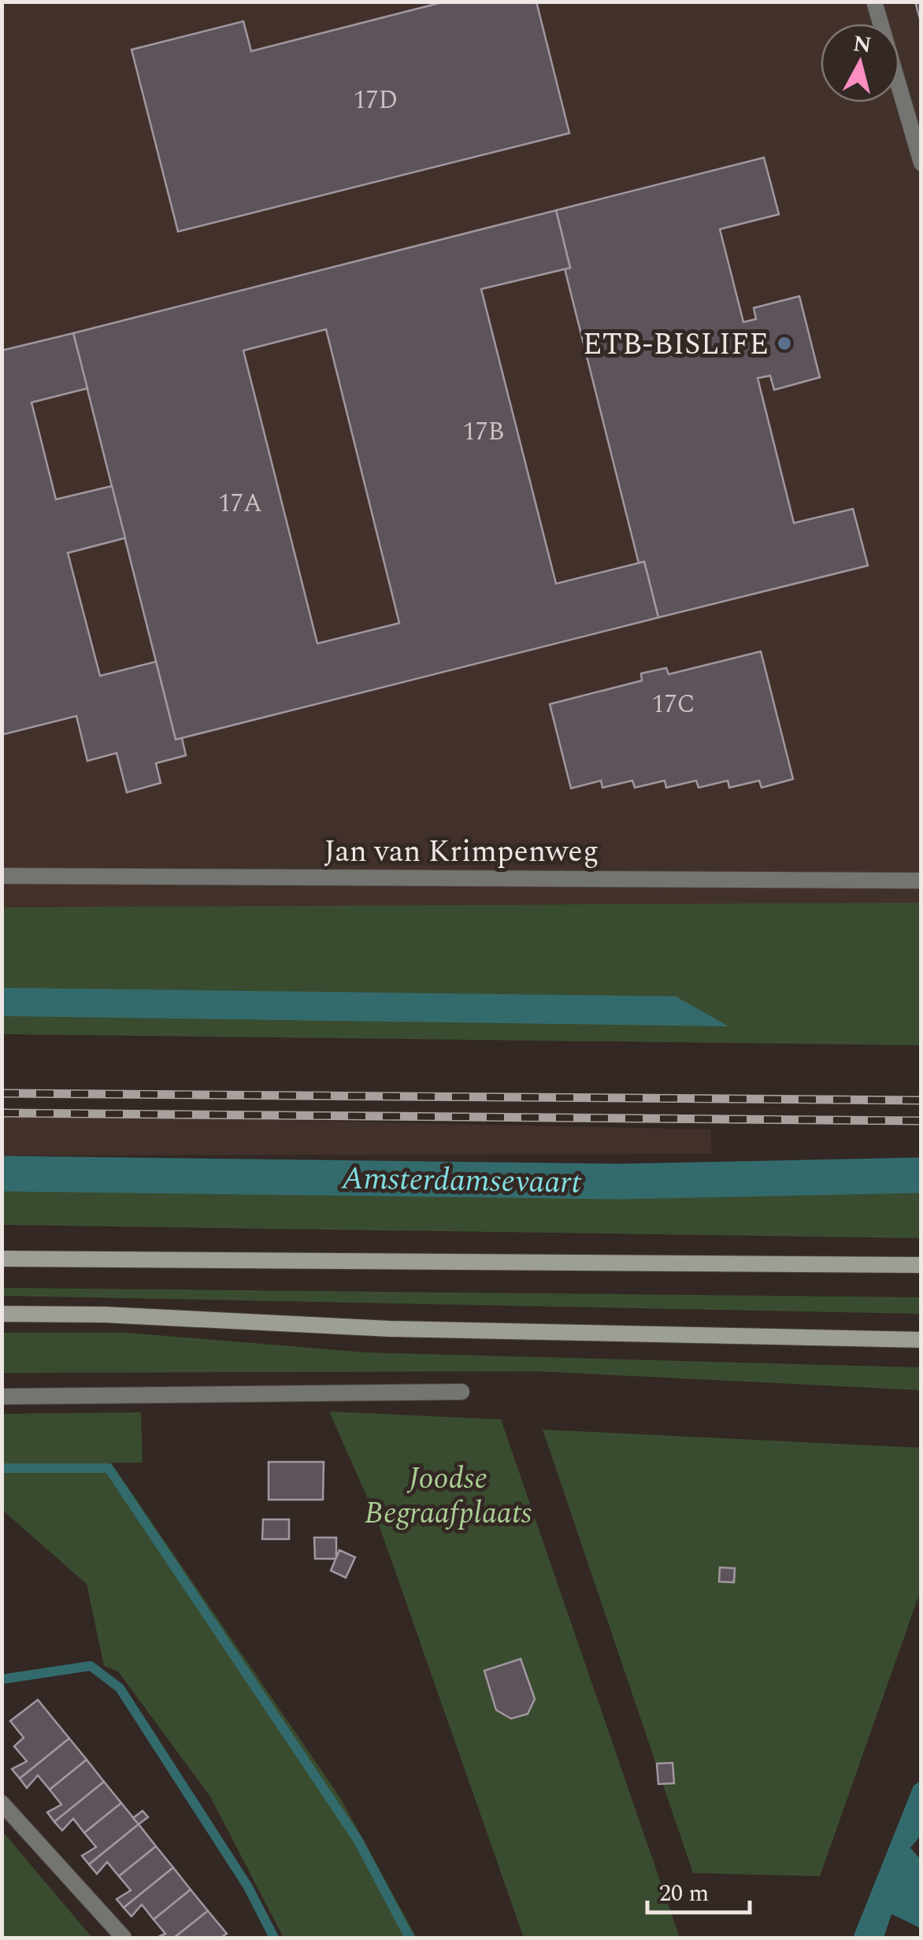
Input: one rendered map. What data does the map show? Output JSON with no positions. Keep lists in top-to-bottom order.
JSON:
{
  "streets": {
    "street": ["Jan van Krimpenweg"]
  },
  "water": ["Amsterdamsevaart"],
  "parks": ["Joodse Begraafplaats"],
  "places": ["ETB-BISLIFE"],
  "house_numbers": [
    "17D",
    "17B",
    "17A",
    "17C"
  ],
  "scale_bar": "20 m",
  "north": "top"
}
